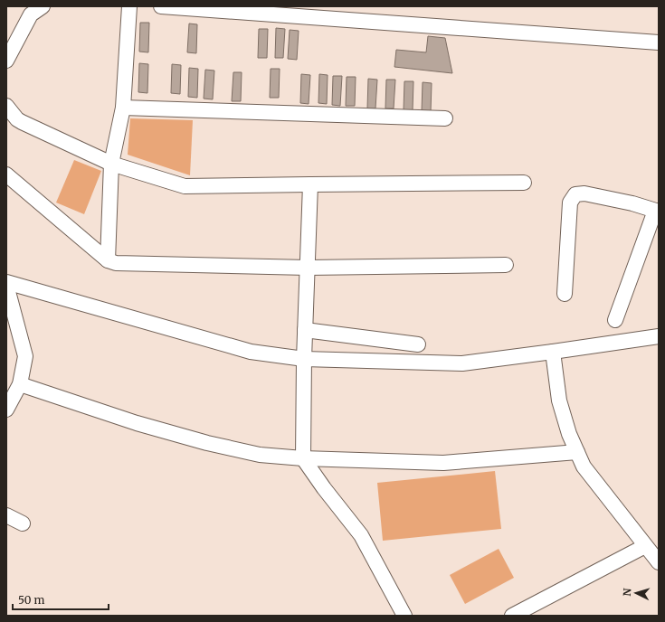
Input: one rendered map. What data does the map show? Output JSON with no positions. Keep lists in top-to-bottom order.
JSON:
{
  "scale_bar": "50 m",
  "north": "left"
}
